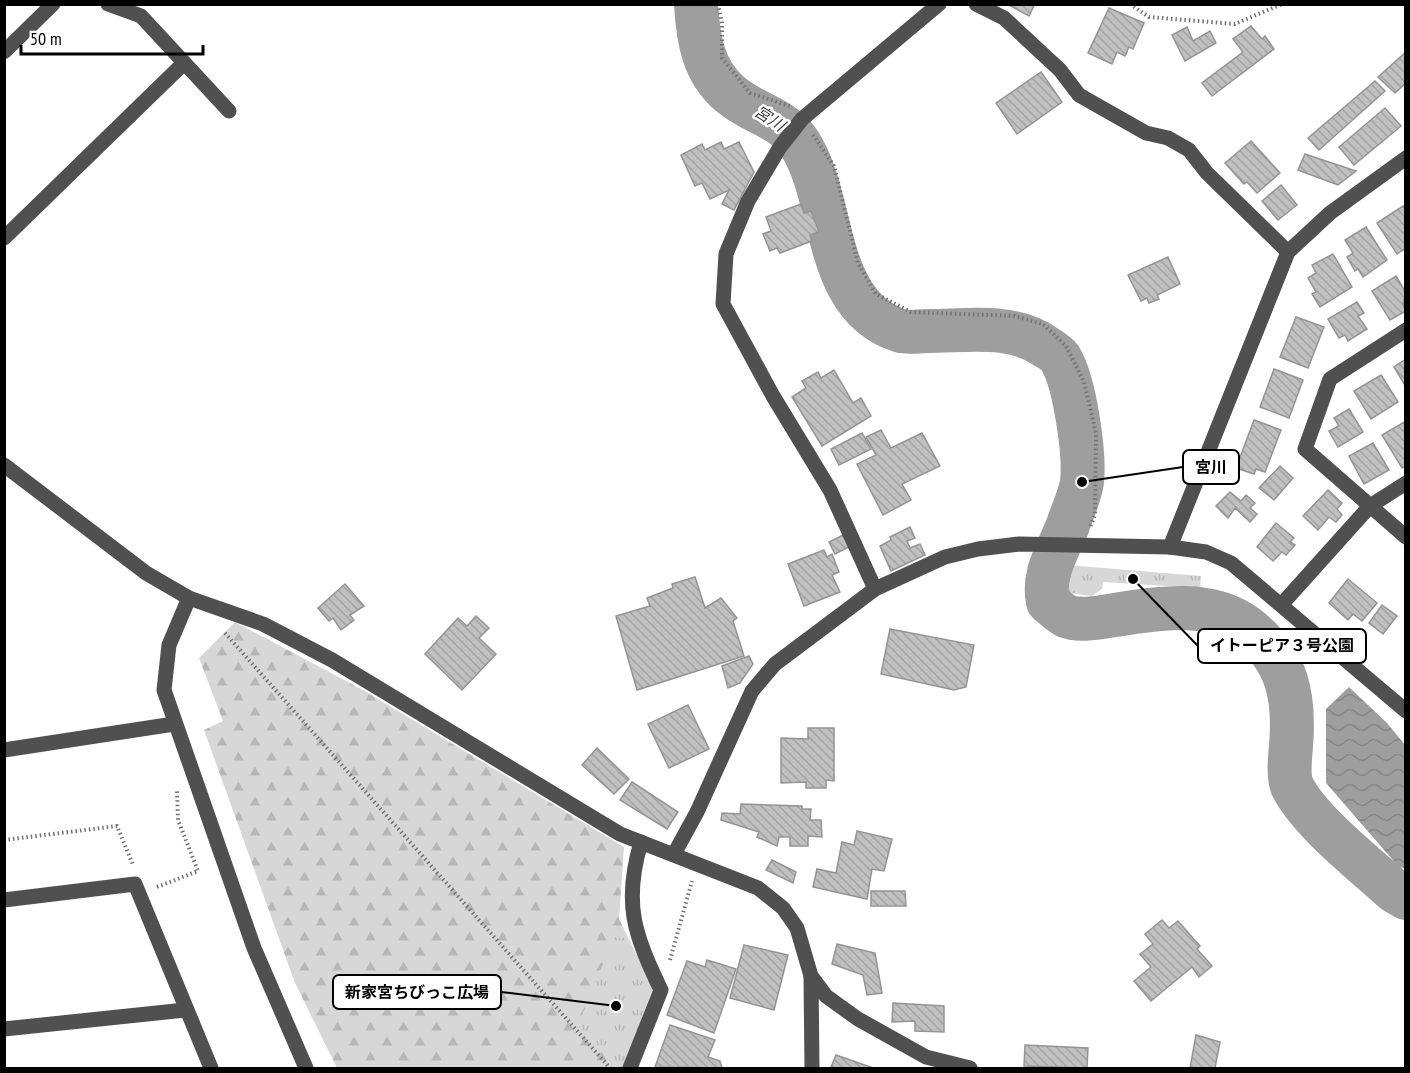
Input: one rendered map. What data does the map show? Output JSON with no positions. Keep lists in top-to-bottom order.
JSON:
{
  "water": ["宮川"],
  "places": ["宮川", "イトーピア３号公園", "新家宮ちびっこ広場"],
  "scale_bar": "50 m"
}
